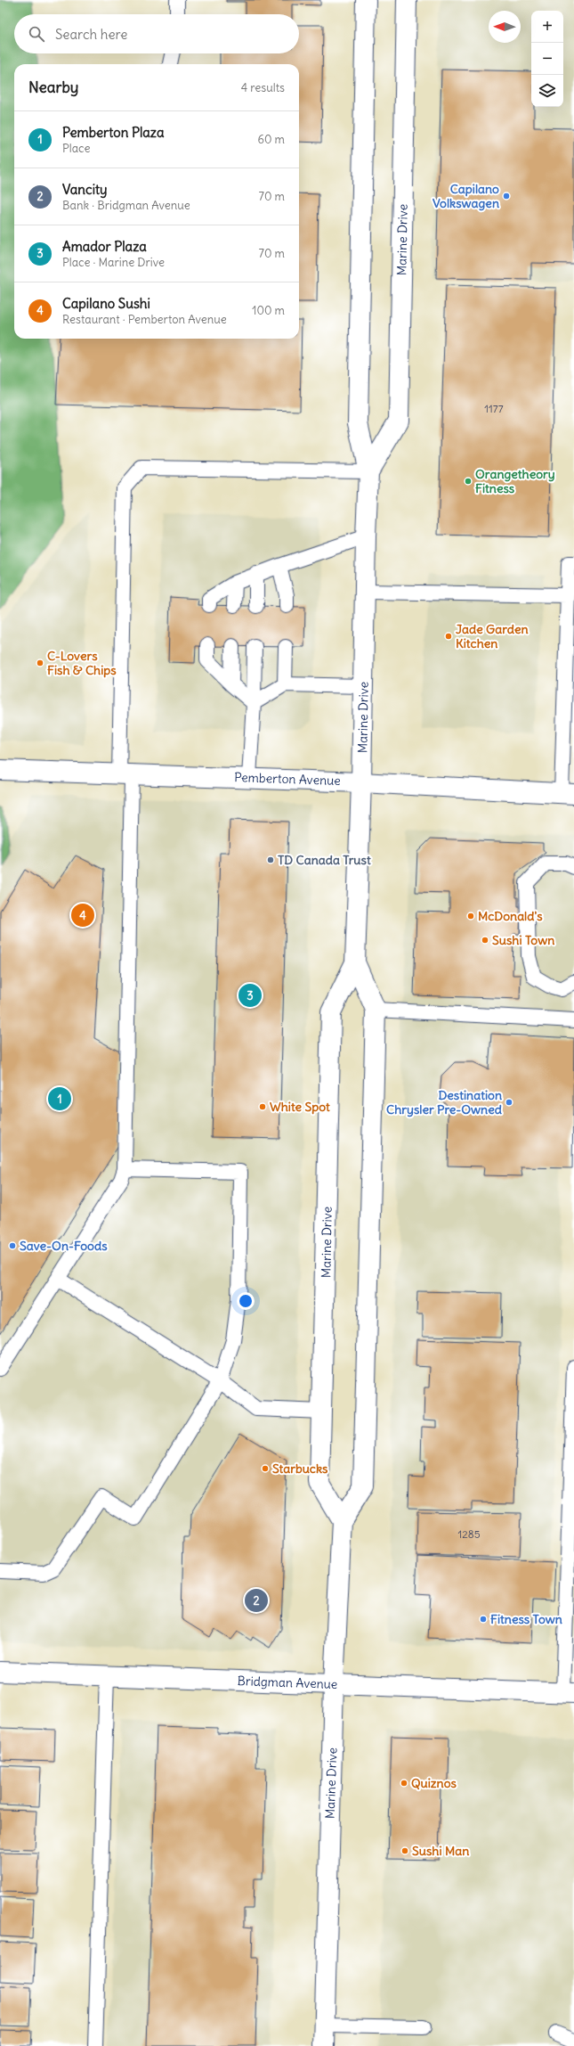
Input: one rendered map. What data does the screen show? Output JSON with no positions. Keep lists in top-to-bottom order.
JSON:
{
  "streets": {
    "main road": ["Marine Drive", "Pemberton Avenue", "Bridgman Avenue"]
  },
  "crossings": [
    ["Marine Drive", "Pemberton Avenue"],
    ["Marine Drive", "Bridgman Avenue"]
  ],
  "places": [
    "Capilano Volkswagen",
    "Orangetheory Fitness",
    "Jade Garden Kitchen",
    "C-Lovers Fish & Chips",
    "TD Canada Trust",
    "McDonald's",
    "Sushi Town",
    "Destination Chrysler Pre-Owned",
    "White Spot",
    "Save-On-Foods",
    "Starbucks",
    "Fitness Town",
    "Quiznos",
    "Sushi Man"
  ],
  "house_numbers": ["1177", "1285"],
  "north": "left",
  "page": {
    "map_buttons": ["+", "−"],
    "search": "Search here",
    "heading": ["Nearby", "4 results"],
    "list": [
      {
        "mark": "1",
        "name": "Pemberton Plaza",
        "note": "Place",
        "value": "60 m"
      },
      {
        "mark": "2",
        "name": "Vancity",
        "note": "Bank · Bridgman Avenue",
        "value": "70 m"
      },
      {
        "mark": "3",
        "name": "Amador Plaza",
        "note": "Place · Marine Drive",
        "value": "70 m"
      },
      {
        "mark": "4",
        "name": "Capilano Sushi",
        "note": "Restaurant · Pemberton Avenue",
        "value": "100 m"
      }
    ],
    "pins": [
      "4",
      "3",
      "1",
      "2"
    ]
  }
}
